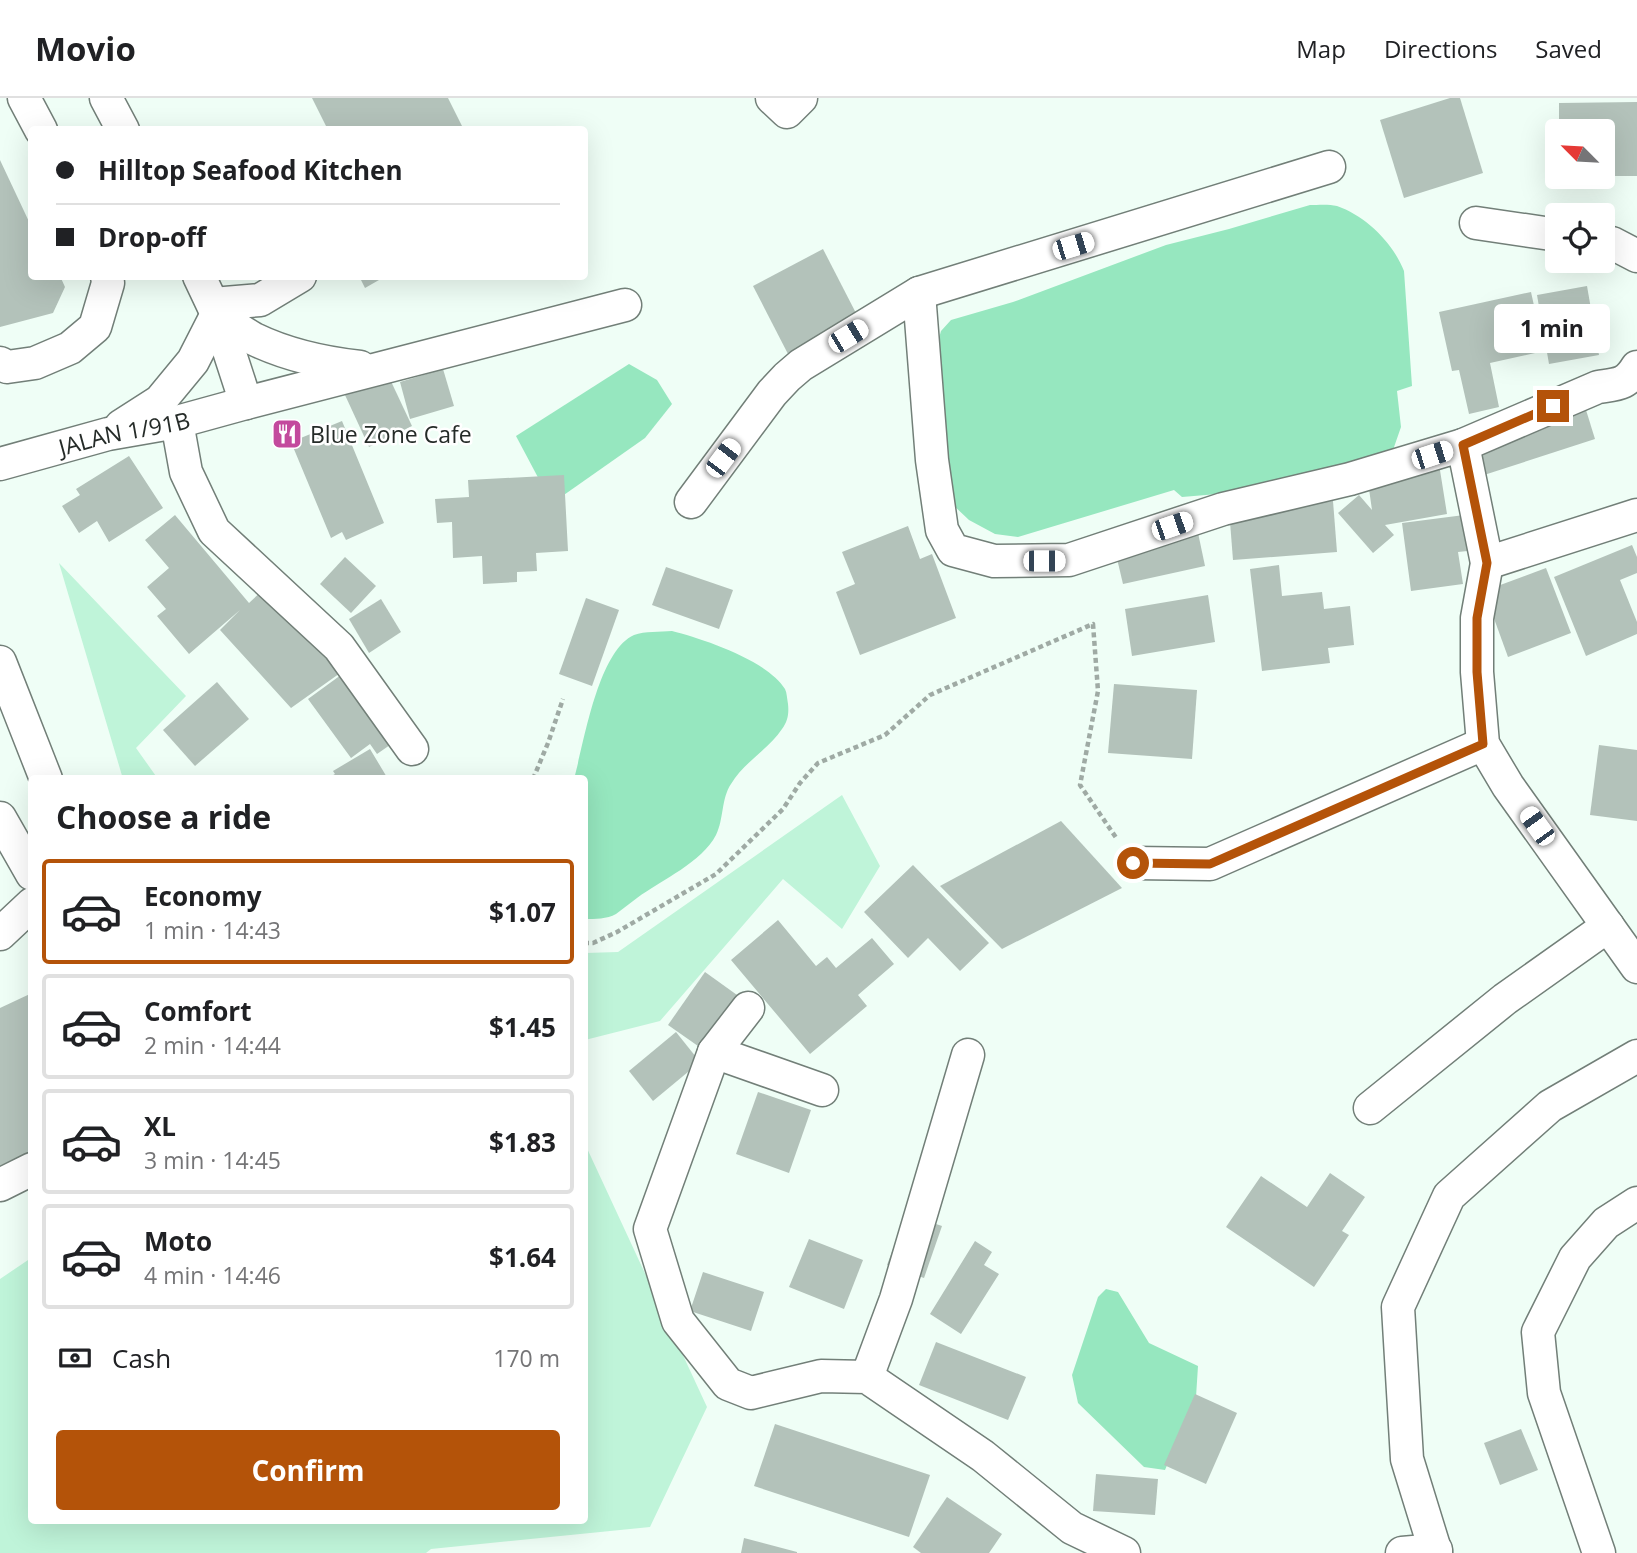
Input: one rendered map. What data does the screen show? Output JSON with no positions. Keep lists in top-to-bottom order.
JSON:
{
  "streets": {
    "street": ["JALAN 1/91B"]
  },
  "places": {
    "restaurant": ["Blue Zone Cafe"]
  },
  "north": "top left",
  "page": {
    "header": "Movio",
    "nav": ["Map", "Directions", "Saved"],
    "banner": ["Hilltop Seafood Kitchen", "Drop-off"],
    "bubble": "1 min",
    "heading": "Choose a ride",
    "list": [
      {
        "name": "Economy",
        "note": "1 min · 14:43",
        "value": "$1.07"
      },
      {
        "name": "Comfort",
        "note": "2 min · 14:44",
        "value": "$1.45"
      },
      {
        "name": "XL",
        "note": "3 min · 14:45",
        "value": "$1.83"
      },
      {
        "name": "Moto",
        "note": "4 min · 14:46",
        "value": "$1.64"
      }
    ],
    "pay": ["Cash", "170 m"],
    "buttons": "Confirm"
  }
}
